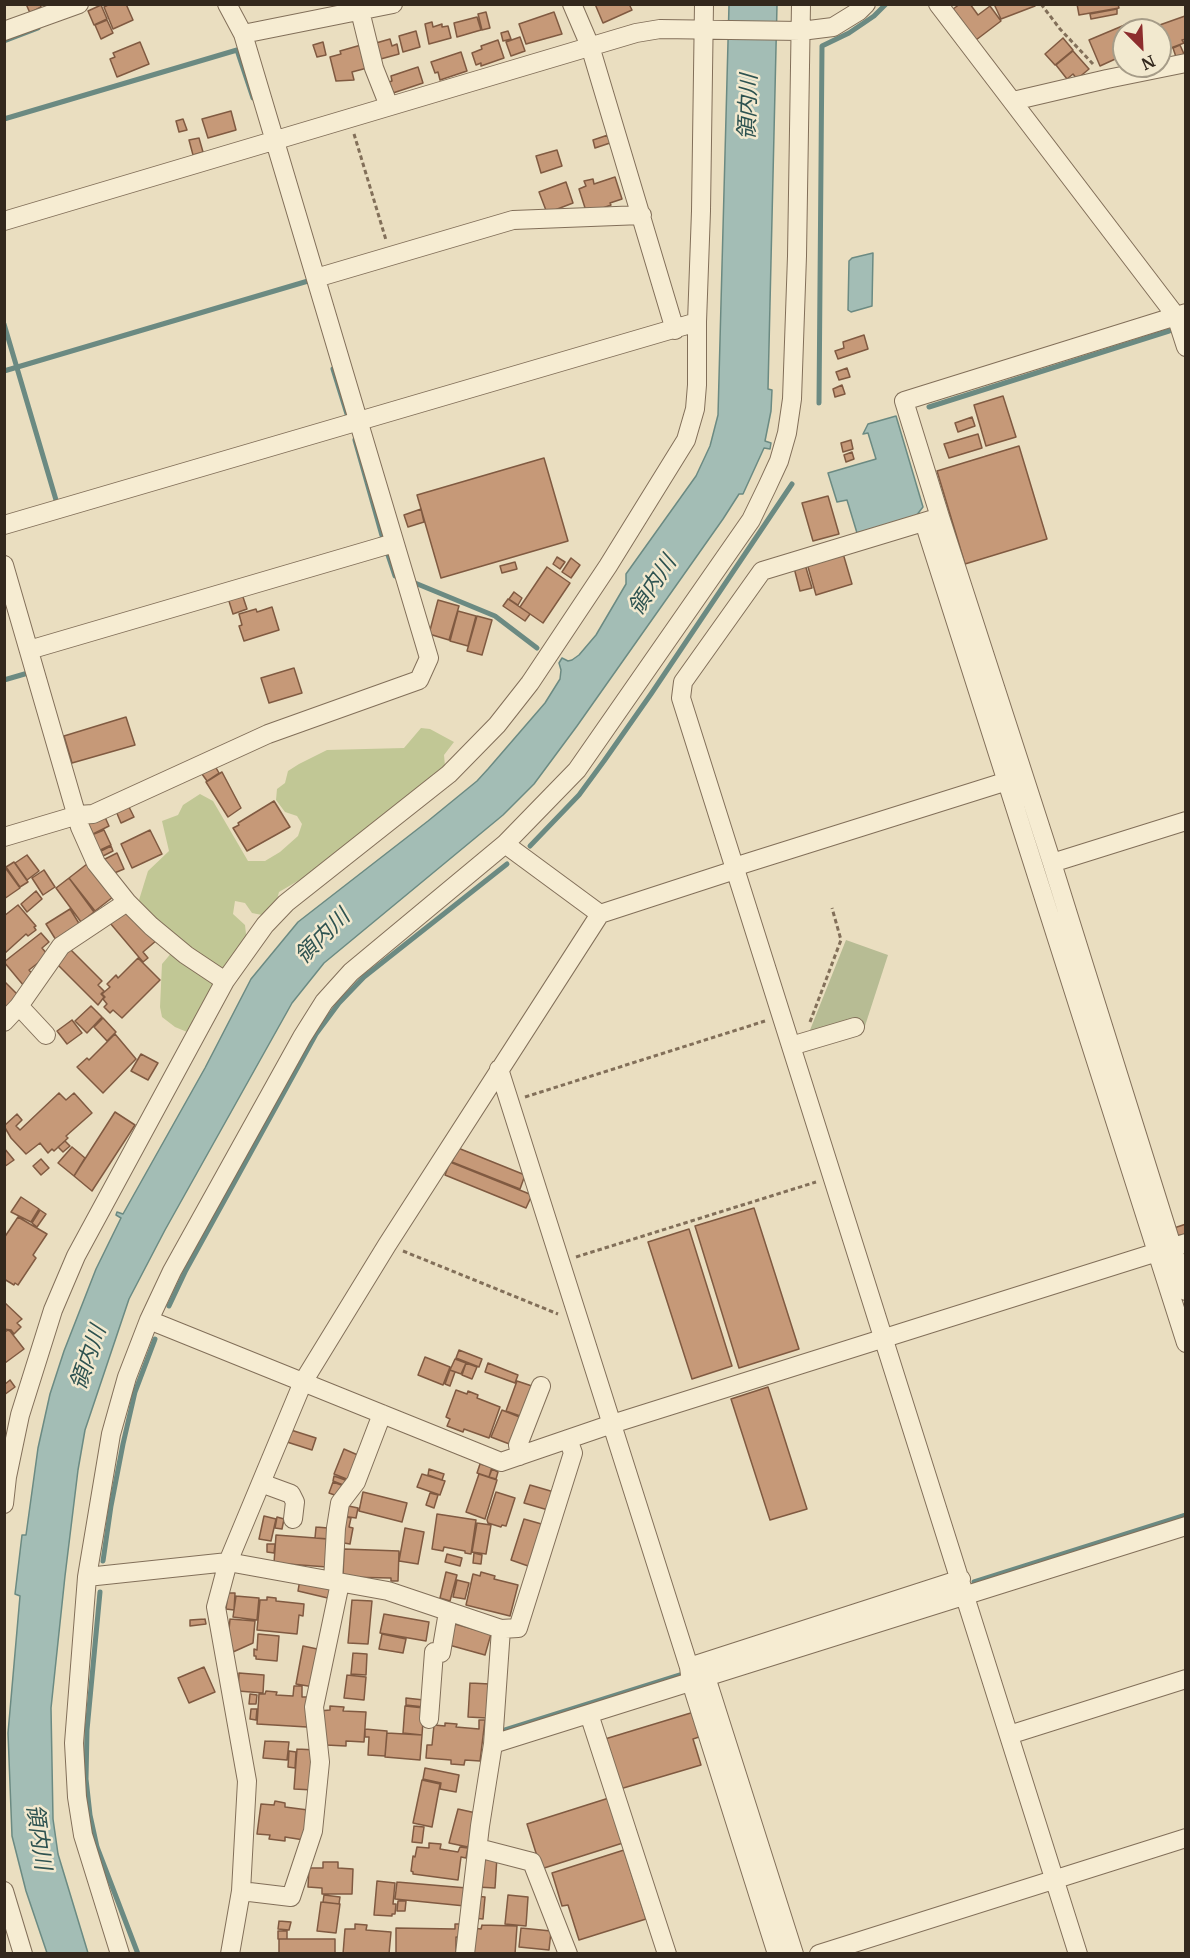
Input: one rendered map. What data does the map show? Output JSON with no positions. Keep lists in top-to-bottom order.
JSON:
{
  "water": ["領内川"],
  "north": "bottom right"
}
